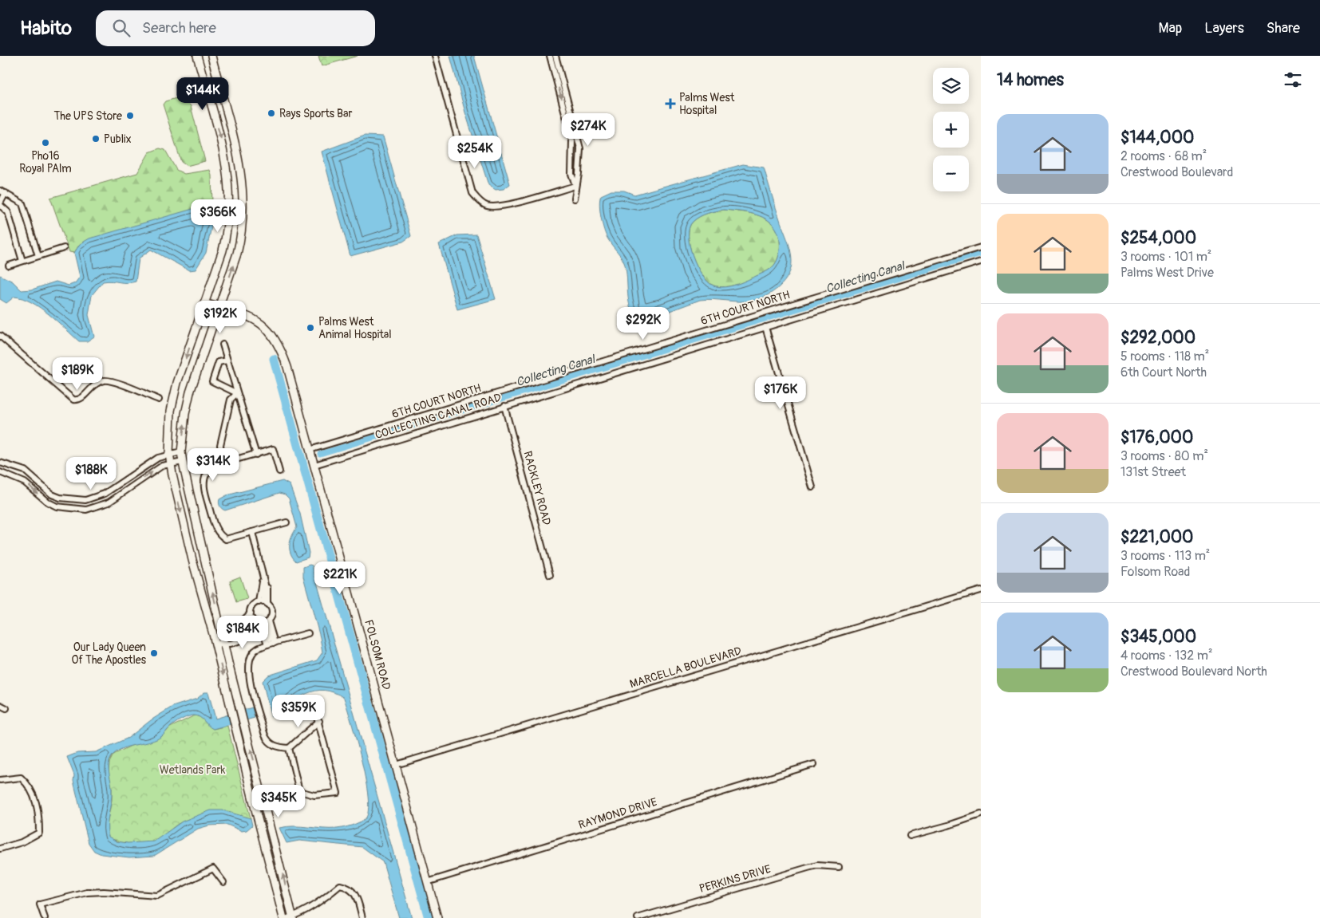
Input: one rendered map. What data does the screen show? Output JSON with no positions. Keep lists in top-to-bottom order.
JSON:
{
  "streets": {
    "main road": ["FOLSOM ROAD"],
    "street": [
      "6TH COURT NORTH",
      "COLLECTING CANAL ROAD",
      "RACKLEY ROAD",
      "MARCELLA BOULEVARD",
      "RAYMOND DRIVE",
      "PERKINS DRIVE"
    ]
  },
  "crossings": [
    ["6TH COURT NORTH", "FOLSOM ROAD"],
    ["COLLECTING CANAL ROAD", "RACKLEY ROAD"],
    ["COLLECTING CANAL ROAD", "FOLSOM ROAD"],
    ["FOLSOM ROAD", "MARCELLA BOULEVARD"],
    ["FOLSOM ROAD", "RAYMOND DRIVE"]
  ],
  "water": ["Collecting Canal"],
  "parks": ["Wetlands Park"],
  "places": {
    "health": ["Palms West Hospital"],
    "other": [
      "Rays Sports Bar",
      "The UPS Store",
      "Publix",
      "Pho16 Royal PAlm",
      "Palms West Animal Hospital",
      "Our Lady Queen Of The Apostles"
    ]
  },
  "page": {
    "header": "Habito",
    "search": "Search here",
    "nav": ["Map", "Layers", "Share"],
    "heading": "14 homes",
    "map_buttons": ["+", "−"],
    "price": [
      "$144K",
      "$274K",
      "$254K",
      "$366K",
      "$192K",
      "$292K",
      "$189K",
      "$176K",
      "$314K",
      "$188K",
      "$221K",
      "$184K",
      "$359K",
      "$345K"
    ],
    "list": [
      {
        "name": "$144,000",
        "note": "2 rooms · 68 m² · Crestwood Boulevard"
      },
      {
        "name": "$254,000",
        "note": "3 rooms · 101 m² · Palms West Drive"
      },
      {
        "name": "$292,000",
        "note": "5 rooms · 118 m² · 6th Court North"
      },
      {
        "name": "$176,000",
        "note": "3 rooms · 80 m² · 131st Street"
      },
      {
        "name": "$221,000",
        "note": "3 rooms · 113 m² · Folsom Road"
      },
      {
        "name": "$345,000",
        "note": "4 rooms · 132 m² · Crestwood Boulevard North"
      }
    ]
  }
}
